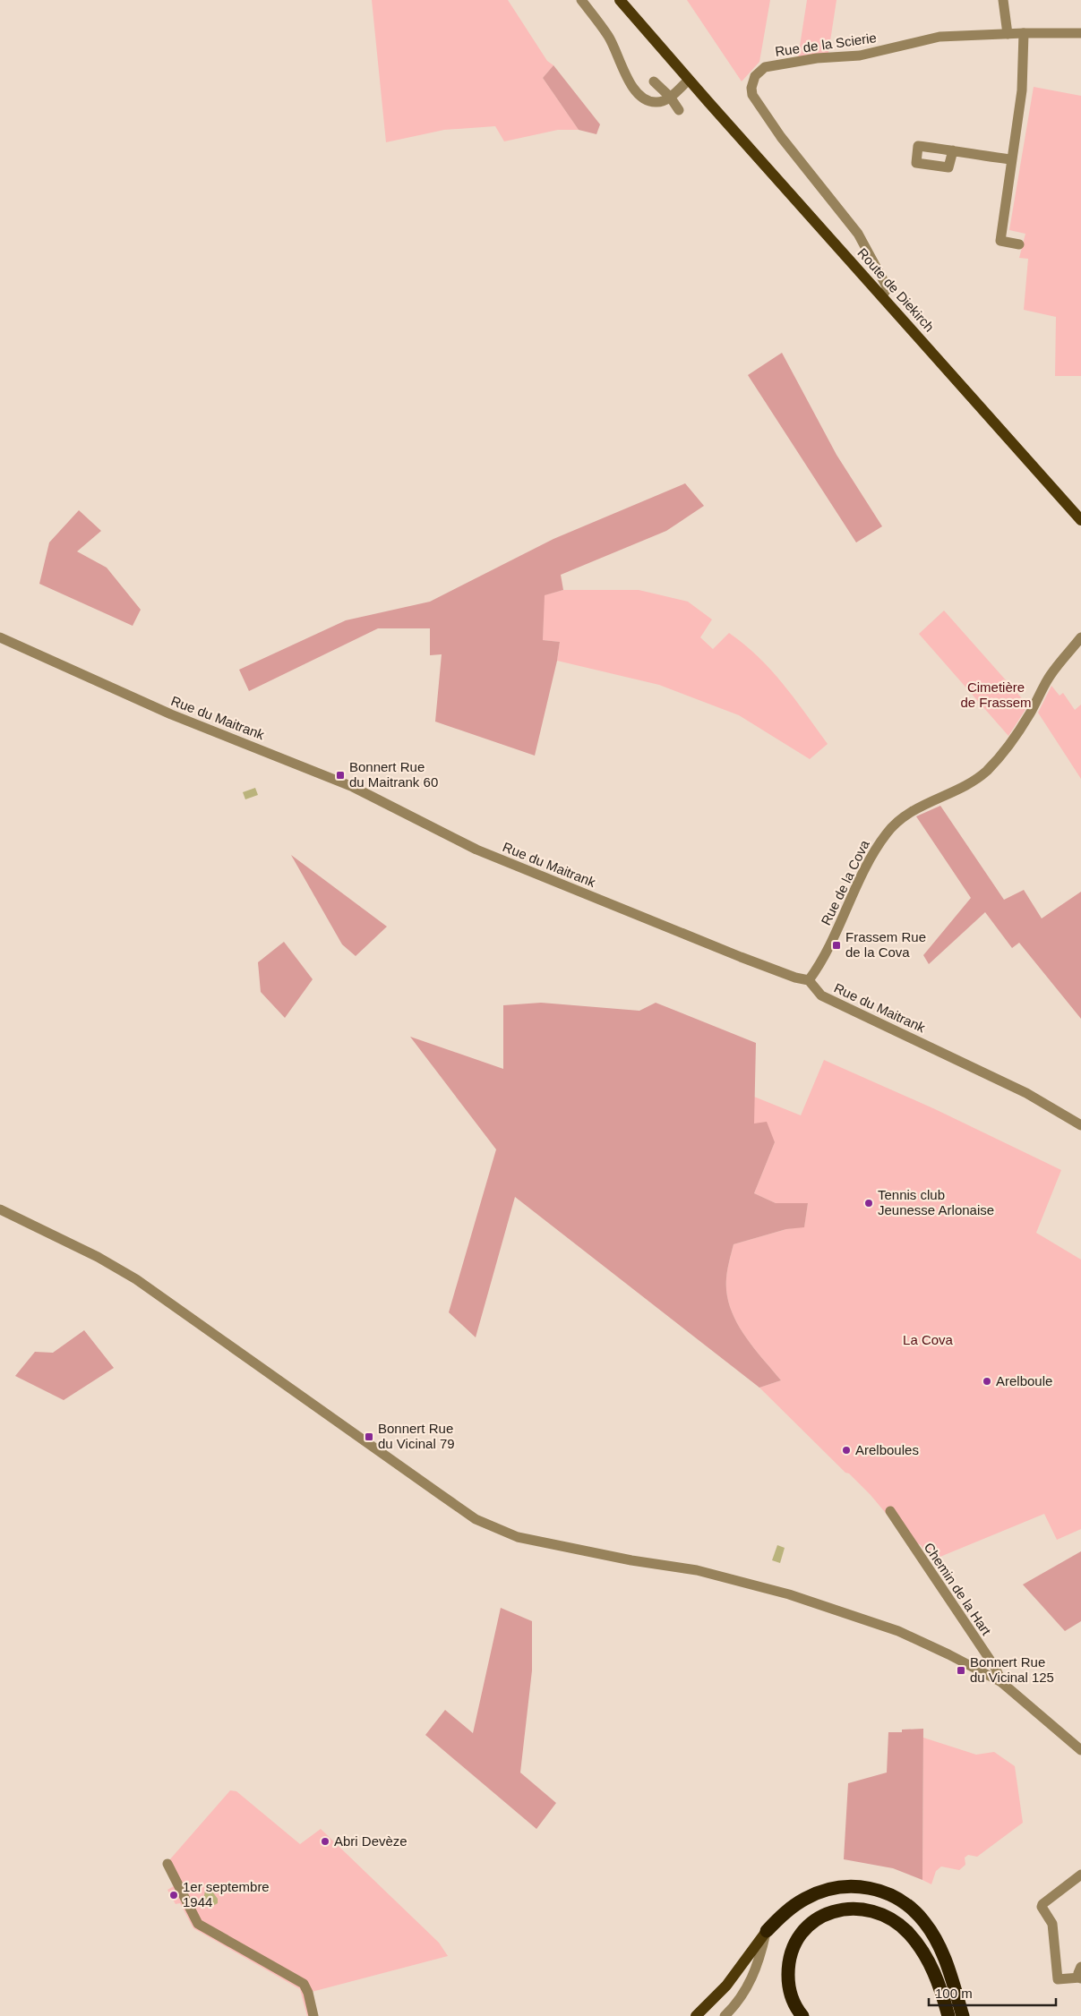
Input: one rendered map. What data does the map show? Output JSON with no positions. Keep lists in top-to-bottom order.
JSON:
{
  "streets": {
    "main road": ["Route de Diekirch"],
    "street": [
      "Rue de la Scierie",
      "Rue du Maitrank",
      "Rue de la Cova",
      "Chemin de la Hart"
    ]
  },
  "crossings": [
    ["Rue de la Scierie", "Route de Diekirch"],
    ["Rue du Maitrank", "Rue de la Cova"]
  ],
  "parks": ["Cimetière de Frassem", "La Cova"],
  "places": {
    "transit": [
      "Bonnert Rue du Maitrank 60",
      "Frassem Rue de la Cova",
      "Bonnert Rue du Vicinal 79",
      "Bonnert Rue du Vicinal 125"
    ],
    "other": [
      "Tennis club Jeunesse Arlonaise",
      "Arelboule",
      "Arelboules",
      "Abri Devèze",
      "1er septembre 1944"
    ]
  },
  "scale_bar": "100 m"
}
